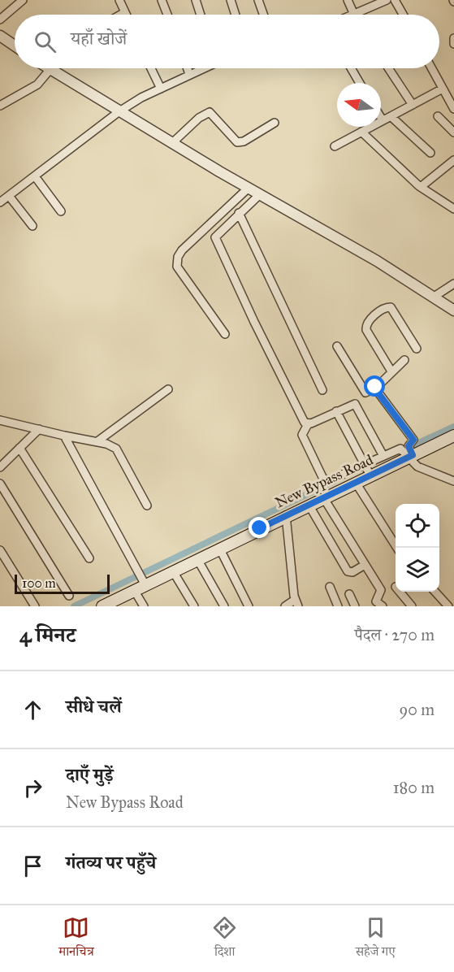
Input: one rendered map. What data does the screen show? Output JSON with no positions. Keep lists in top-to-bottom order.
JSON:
{
  "streets": {
    "main road": ["New Bypass Road"]
  },
  "scale_bar": "100 m",
  "north": "left",
  "page": {
    "search": "यहाँ खोजें",
    "scale": "100 m",
    "heading": ["4 मिनट", "पैदल · 270 m"],
    "list": [
      ["सीधे चलें", "90 m"],
      ["दाएँ मुड़ें", "New Bypass Road", "180 m"],
      "गंतव्य पर पहुँचे"
    ],
    "nav": ["मानचित्र", "दिशा", "सहेजे गए"]
  }
}
